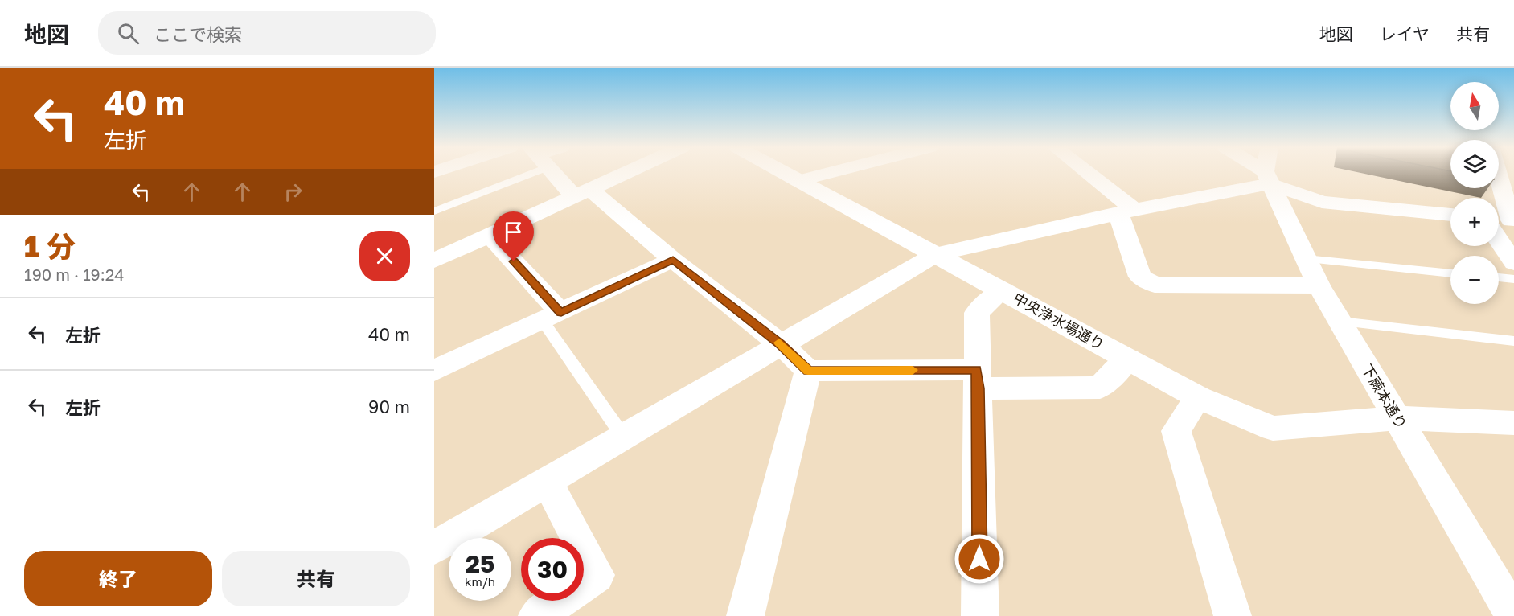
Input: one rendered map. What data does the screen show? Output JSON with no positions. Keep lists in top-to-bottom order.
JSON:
{
  "streets": {
    "street": ["中央浄水場通り", "下蕨本通り"]
  },
  "crossings": [
    ["中央浄水場通り", "下蕨本通り"]
  ],
  "north": "top",
  "page": {
    "header": "地図",
    "search": "ここで検索",
    "nav": ["地図", "レイヤ", "共有"],
    "turn": ["40 m", "左折"],
    "map_buttons": ["+", "−"],
    "heading": ["1 分", "190 m · 19:24"],
    "list": [
      {
        "name": "左折",
        "value": "40 m"
      },
      {
        "name": "左折",
        "value": "90 m"
      }
    ],
    "speed": "25 km/h",
    "limit": "30",
    "buttons": ["終了", "共有"]
  }
}
